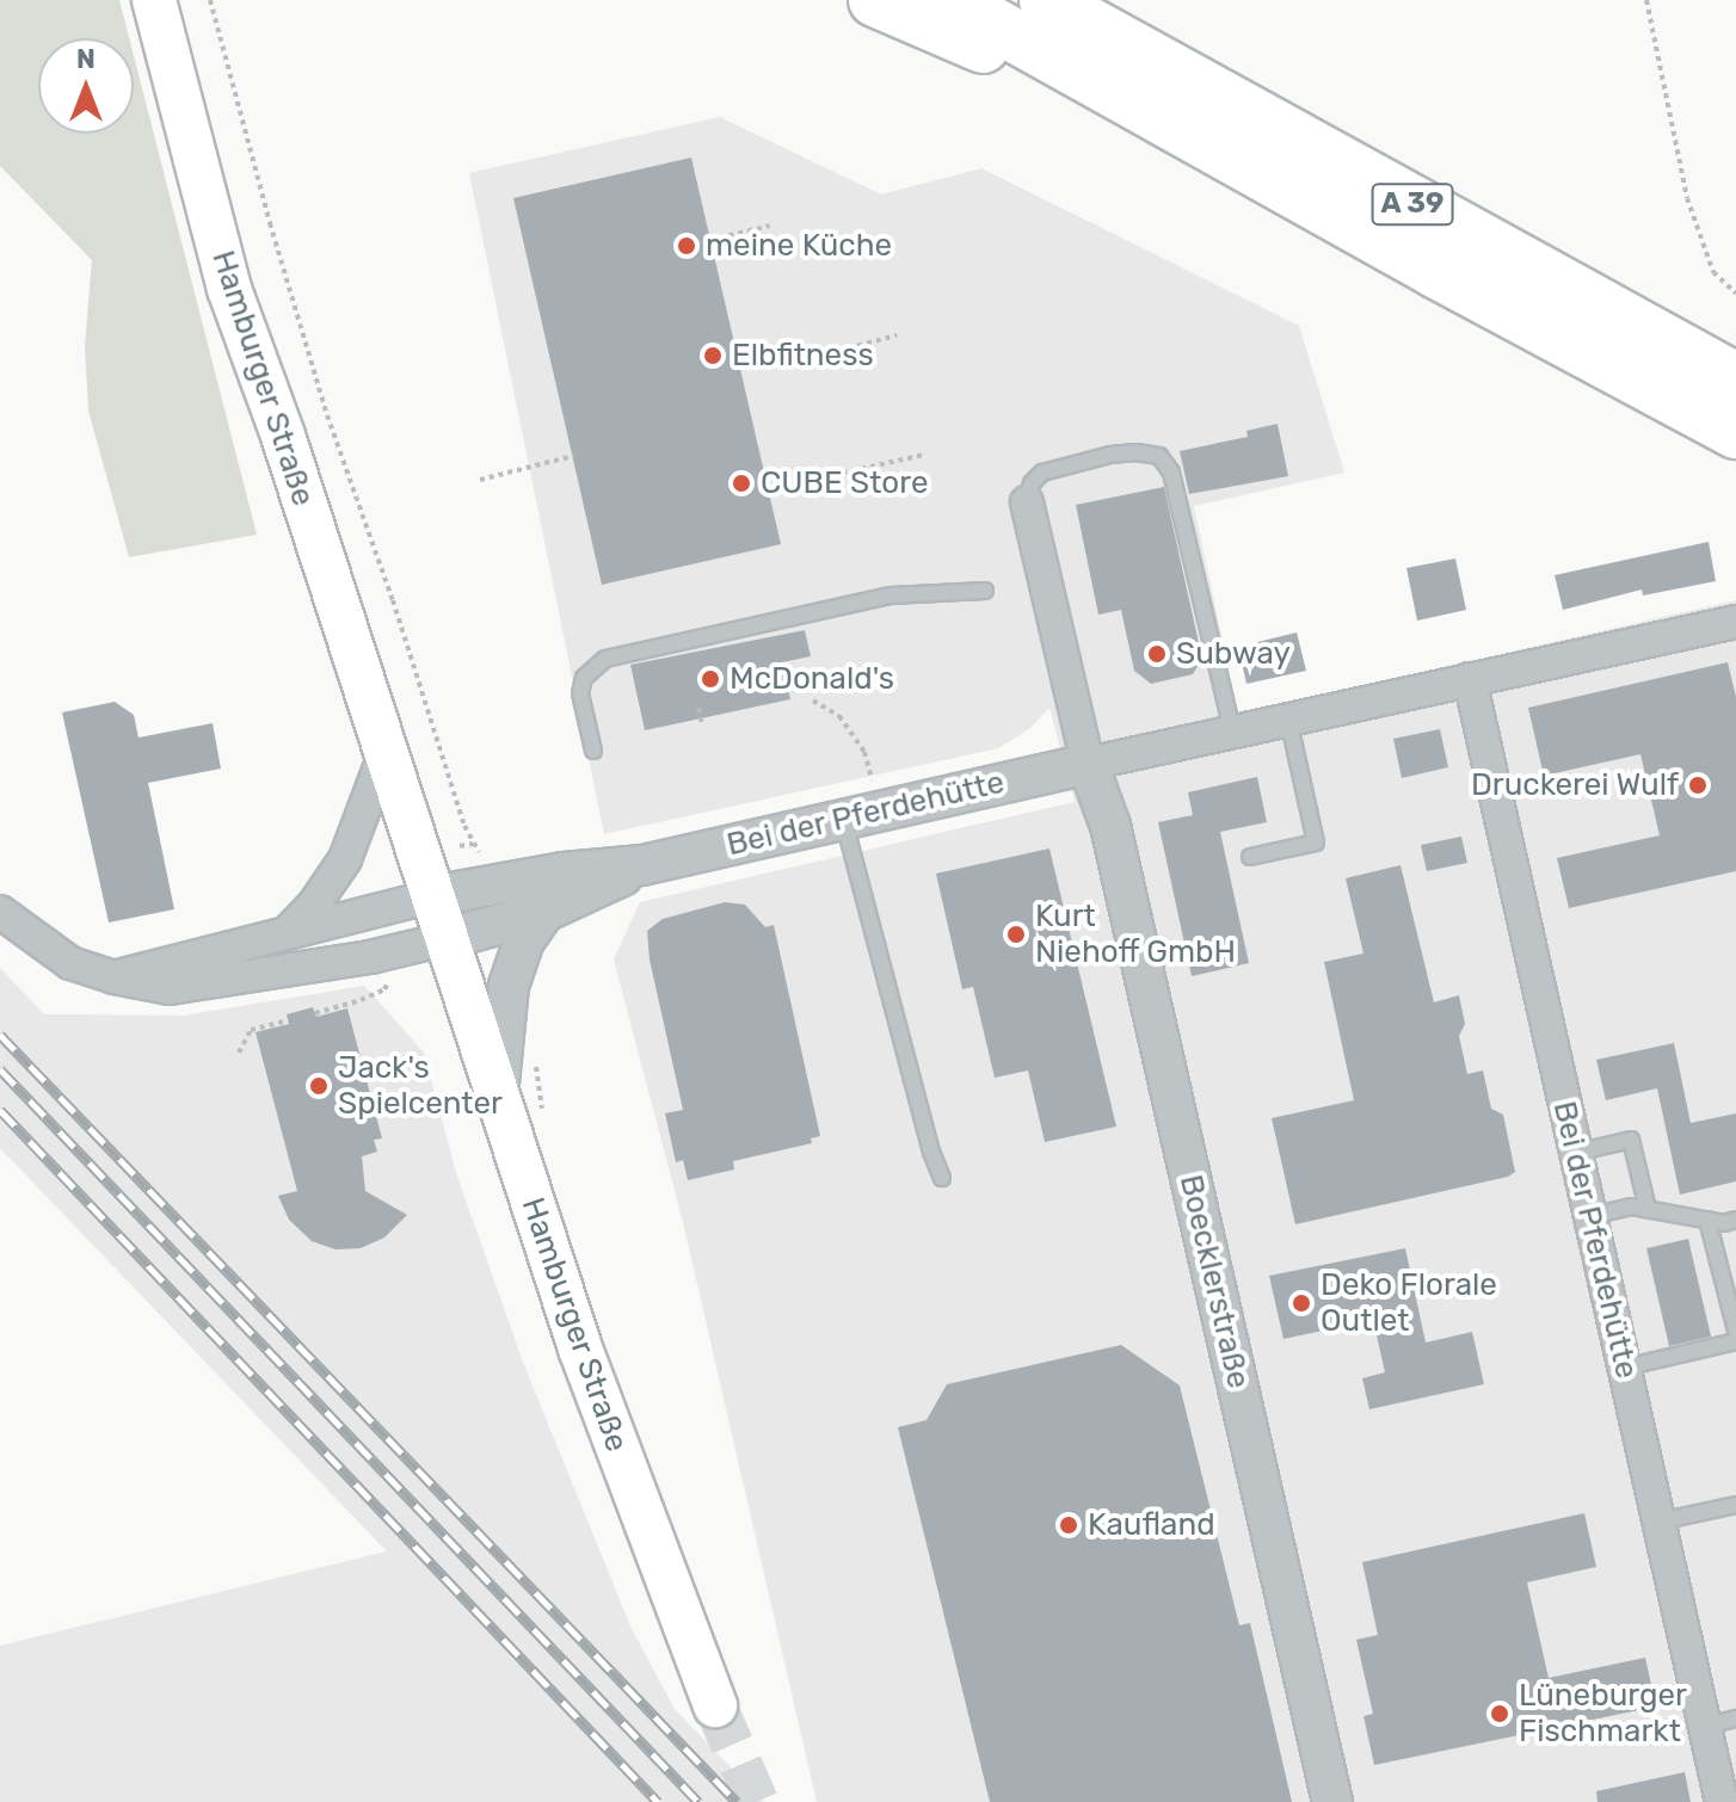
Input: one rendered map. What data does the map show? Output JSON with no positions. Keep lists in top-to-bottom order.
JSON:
{
  "streets": {
    "highway": ["A 39"],
    "main road": ["Hamburger Straße"],
    "street": ["Bei der Pferdehütte", "Boecklerstraße"]
  },
  "crossings": [
    ["Hamburger Straße", "Bei der Pferdehütte"],
    ["Bei der Pferdehütte", "Boecklerstraße"]
  ],
  "places": [
    "meine Küche",
    "Elbfitness",
    "CUBE Store",
    "Subway",
    "McDonald's",
    "Druckerei Wulf",
    "Kurt Niehoff GmbH",
    "Jack's Spielcenter",
    "Deko Florale Outlet",
    "Kaufland",
    "Lüneburger Fischmarkt"
  ],
  "north": "top"
}
